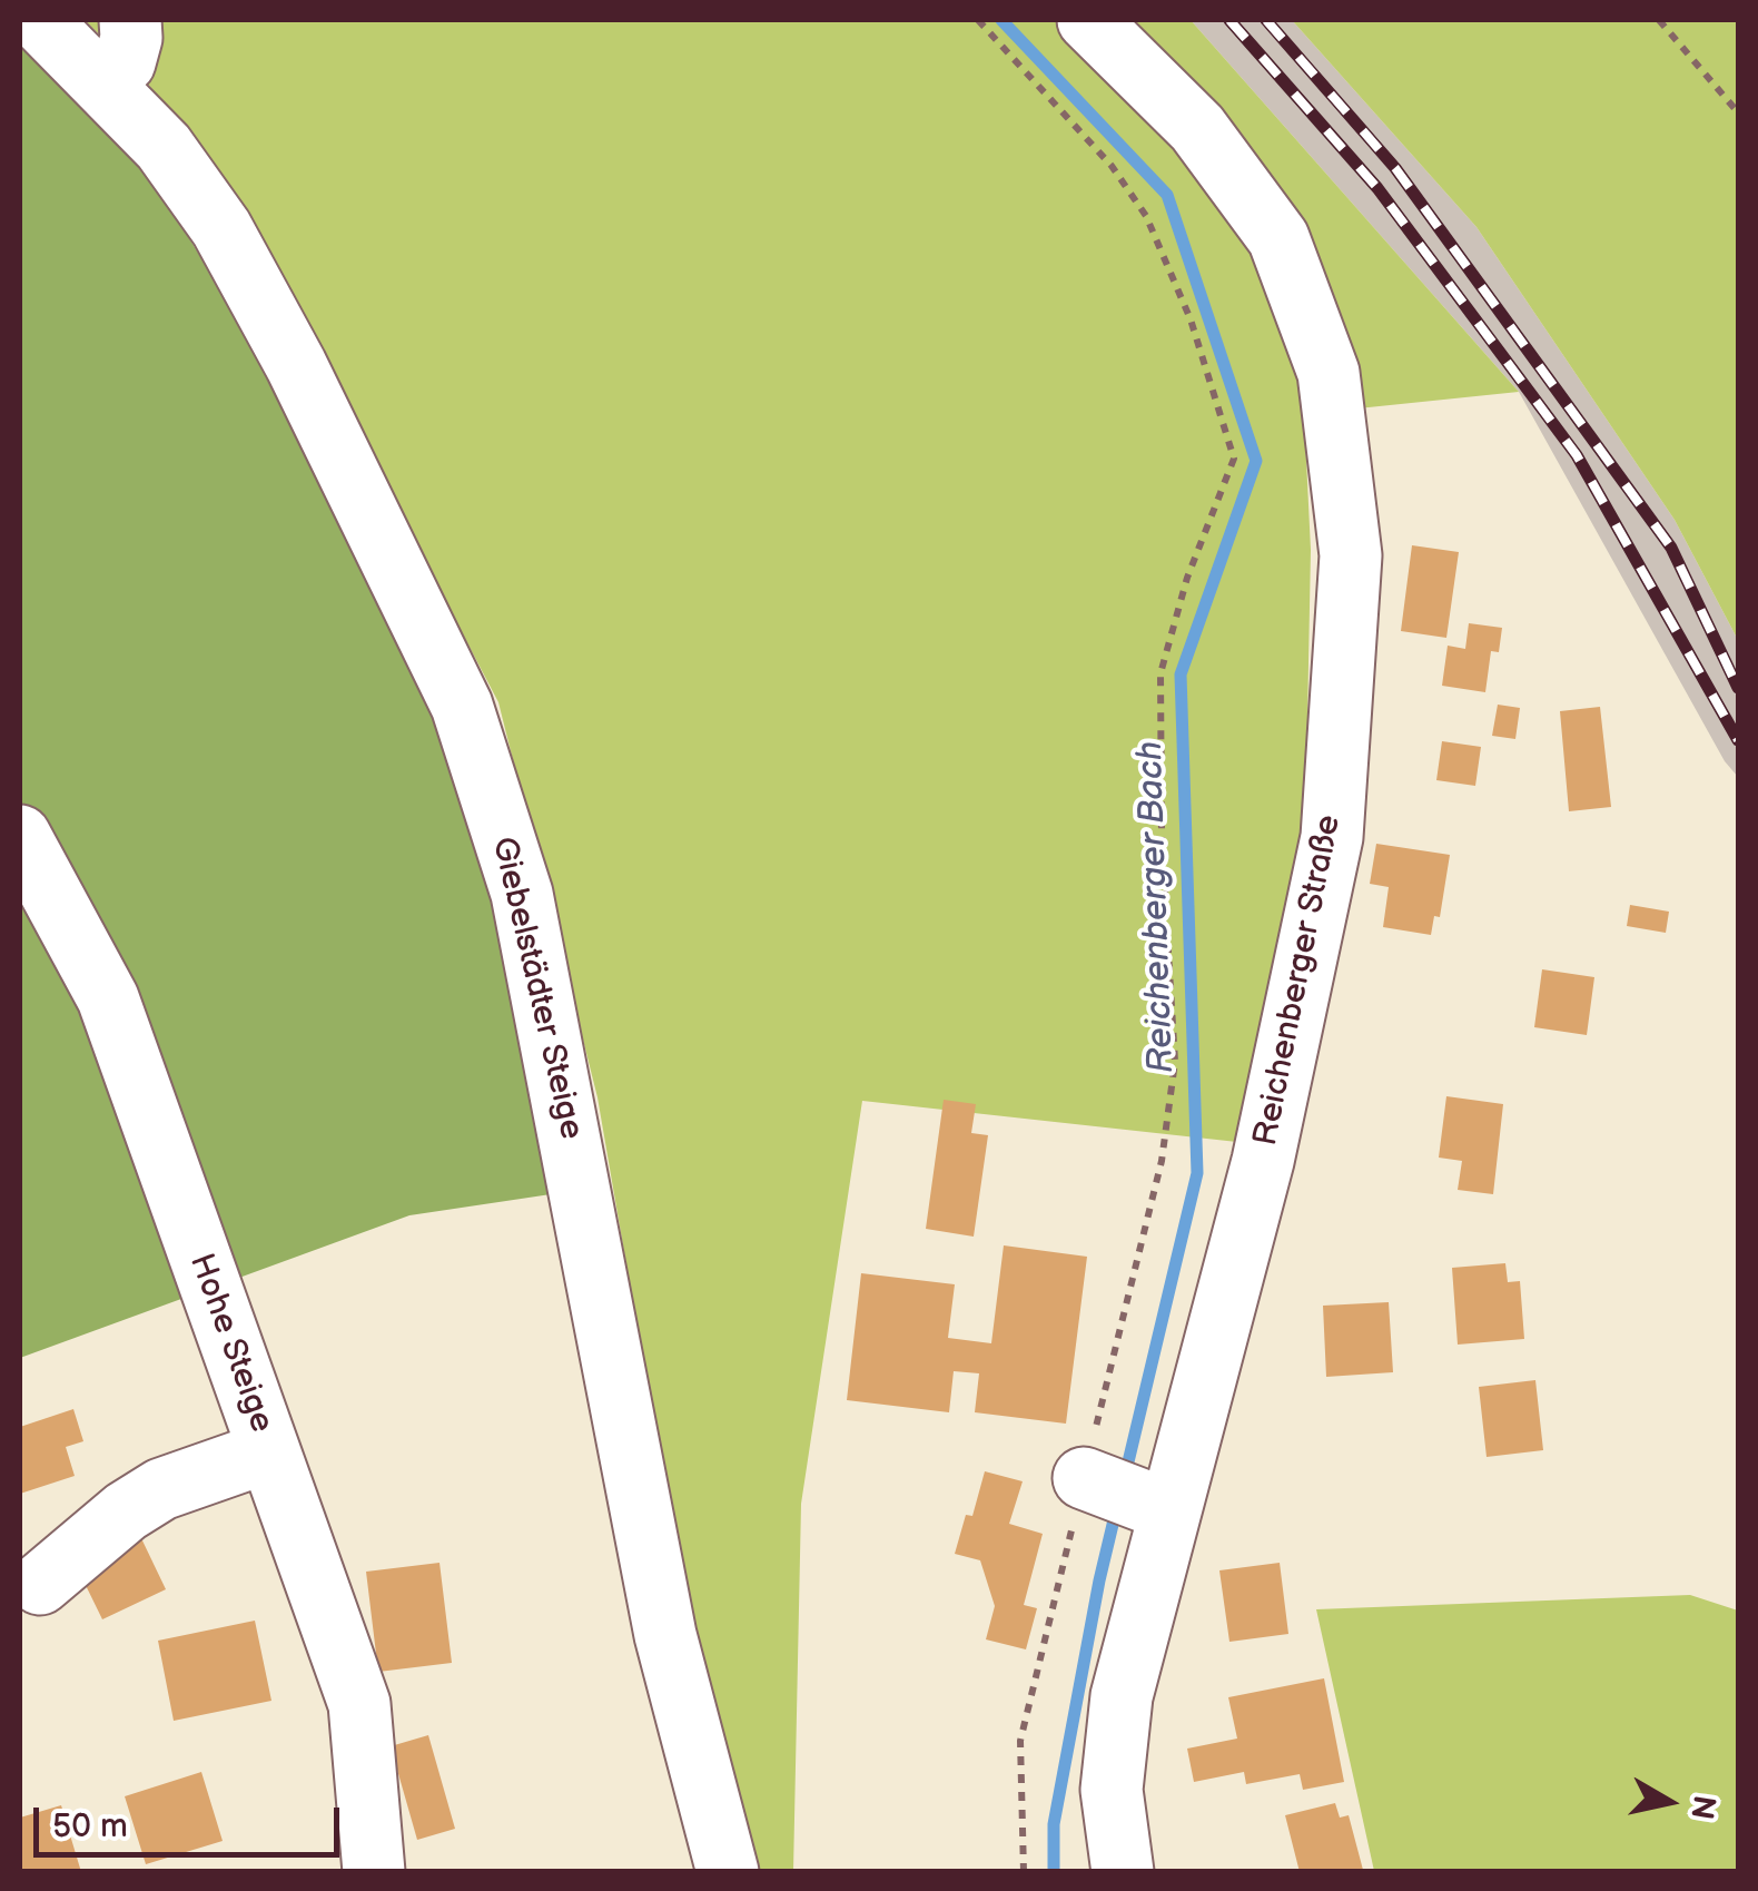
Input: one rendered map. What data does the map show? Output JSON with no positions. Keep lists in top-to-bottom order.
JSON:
{
  "streets": {
    "main road": ["Reichenberger Straße", "Giebelstädter Steige", "Hohe Steige"]
  },
  "water": ["Reichenberger Bach"],
  "scale_bar": "50 m",
  "north": "right"
}
